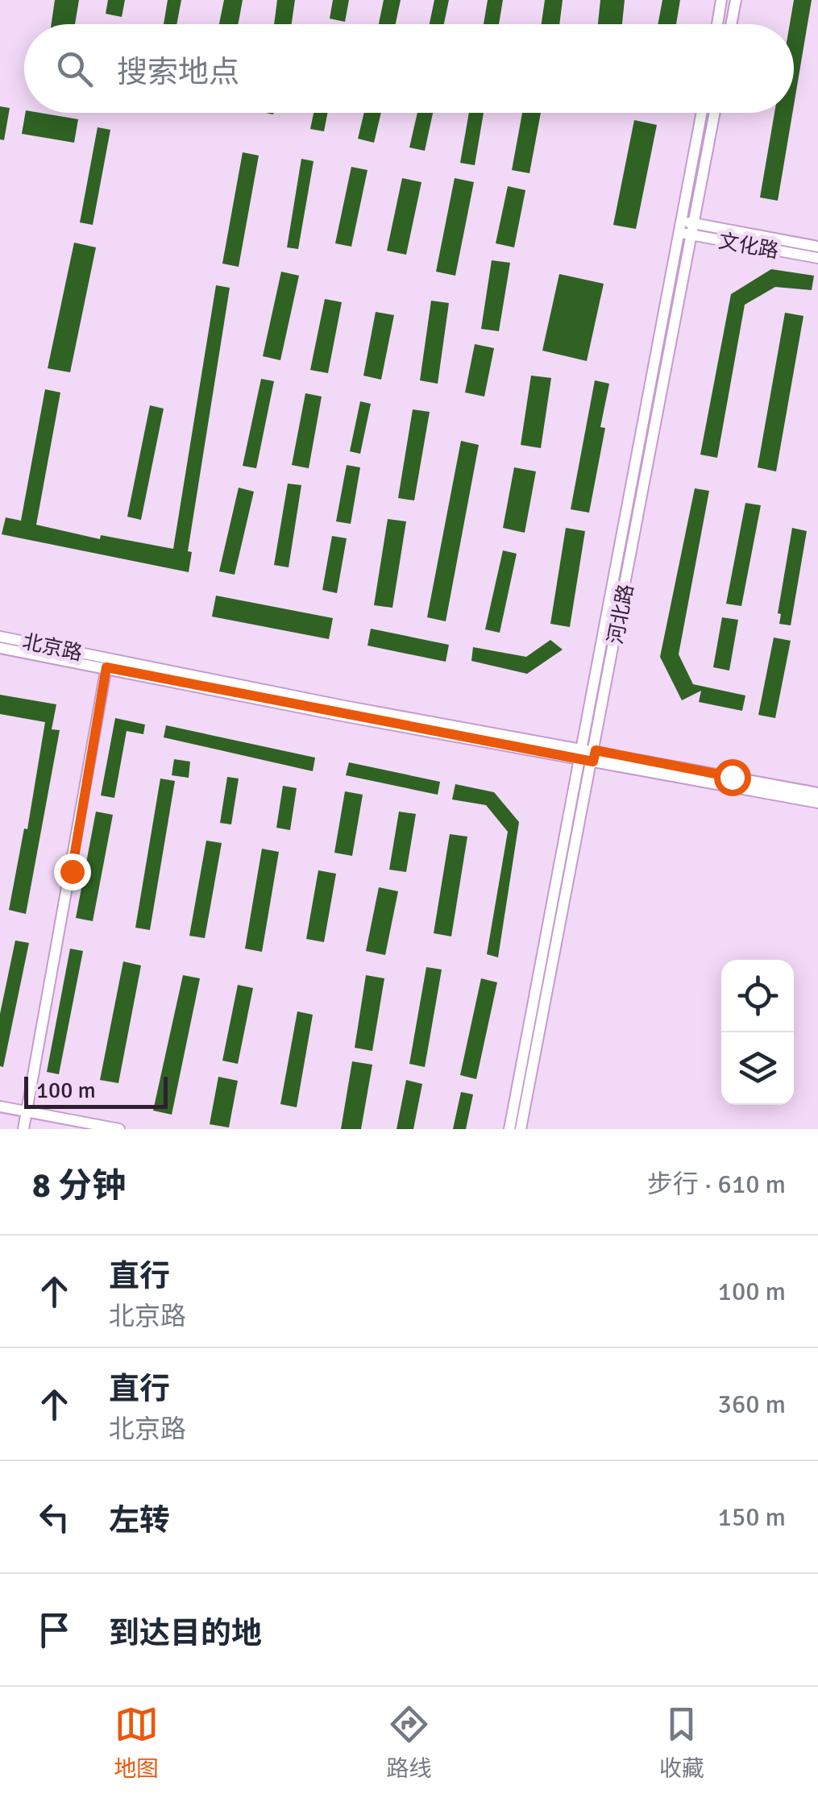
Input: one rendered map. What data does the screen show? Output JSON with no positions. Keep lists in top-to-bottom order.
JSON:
{
  "streets": {
    "street": ["文化路", "河北路", "北京路"]
  },
  "crossings": [
    ["文化路", "河北路"],
    ["河北路", "北京路"]
  ],
  "scale_bar": "100 m",
  "page": {
    "search": "搜索地点",
    "scale": "100 m",
    "heading": ["8 分钟", "步行 · 610 m"],
    "list": [
      ["直行", "北京路", "100 m"],
      ["直行", "北京路", "360 m"],
      ["左转", "150 m"],
      "到达目的地"
    ],
    "nav": ["地图", "路线", "收藏"]
  }
}
